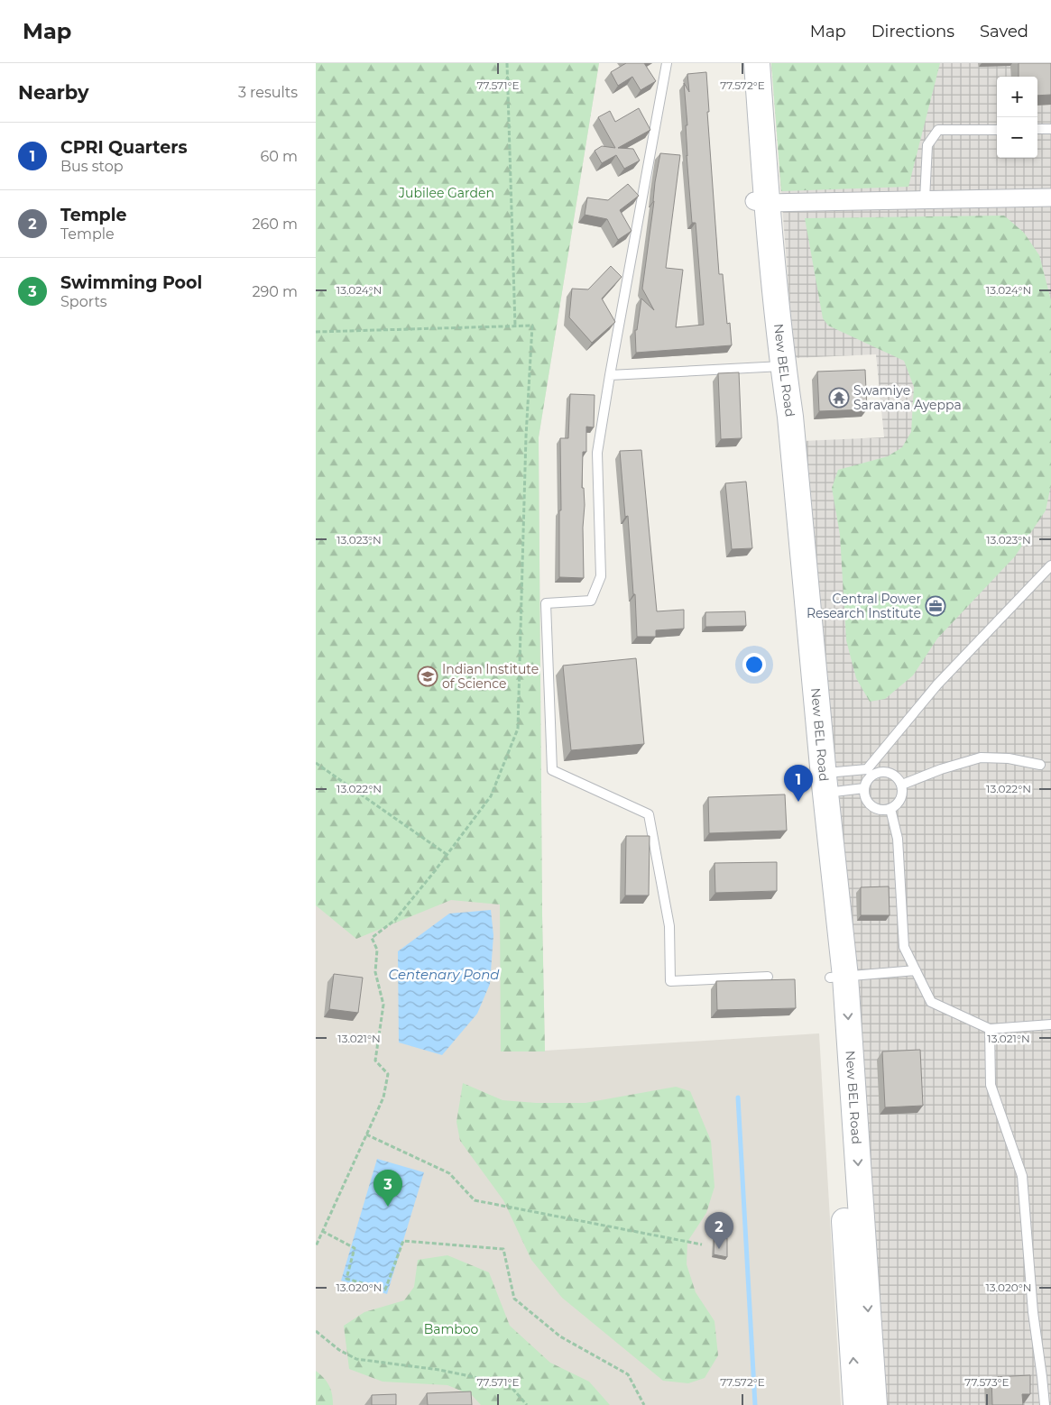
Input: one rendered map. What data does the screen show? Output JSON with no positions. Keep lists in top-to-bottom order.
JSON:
{
  "streets": {
    "main road": ["New BEL Road"]
  },
  "water": ["Centenary Pond"],
  "parks": ["Jubilee Garden", "Bamboo"],
  "places": {
    "temple": ["Swamiye Saravana Ayeppa"],
    "office": ["Central Power Research Institute"],
    "school or university": ["Indian Institute of Science"]
  },
  "page": {
    "header": "Map",
    "nav": ["Map", "Directions", "Saved"],
    "heading": ["Nearby", "3 results"],
    "map_buttons": ["+", "−"],
    "list": [
      {
        "mark": "1",
        "name": "CPRI Quarters",
        "note": "Bus stop",
        "value": "60 m"
      },
      {
        "mark": "2",
        "name": "Temple",
        "note": "Temple",
        "value": "260 m"
      },
      {
        "mark": "3",
        "name": "Swimming Pool",
        "note": "Sports",
        "value": "290 m"
      }
    ],
    "pins": ["1", "3", "2"]
  },
  "coordinates": [
    "77.571°E",
    "77.572°E",
    "13.024°N",
    "13.023°N",
    "13.022°N",
    "13.021°N",
    "13.020°N",
    "77.573°E"
  ]
}
